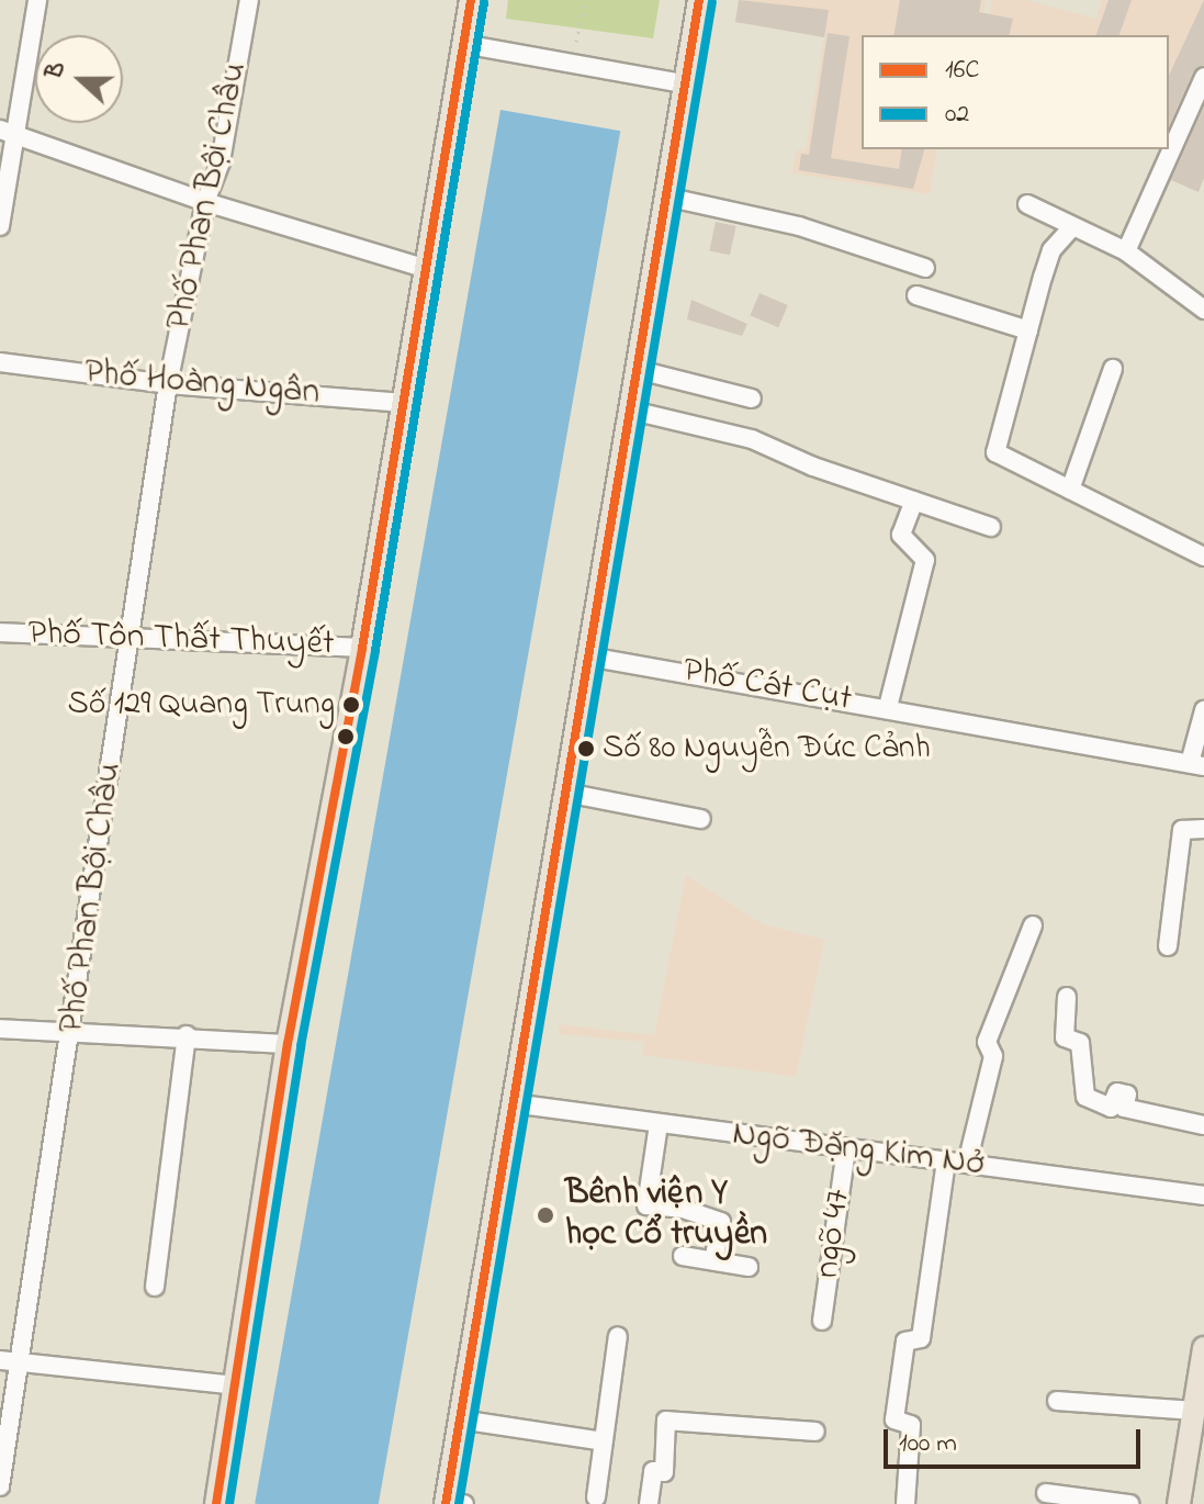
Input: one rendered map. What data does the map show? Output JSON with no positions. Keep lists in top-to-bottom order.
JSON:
{
  "streets": {
    "street": [
      "Phố Phan Bội Châu",
      "Phố Hoàng Ngân",
      "Phố Tôn Thất Thuyết",
      "Phố Cát Cụt",
      "Ngõ Đặng Kim Nở",
      "ngõ 47"
    ]
  },
  "crossings": [
    ["Phố Phan Bội Châu", "Phố Hoàng Ngân"],
    ["Phố Phan Bội Châu", "Phố Tôn Thất Thuyết"],
    ["Ngõ Đặng Kim Nở", "ngõ 47"]
  ],
  "places": ["Số 129 Quang Trung", "Số 80 Nguyễn Đức Cảnh", "Bênh viện Y học Cổ truyền"],
  "lines": ["transit line 16C", "transit line 02"],
  "legend": ["16C", "02"],
  "scale_bar": "100 m",
  "north": "left"
}
